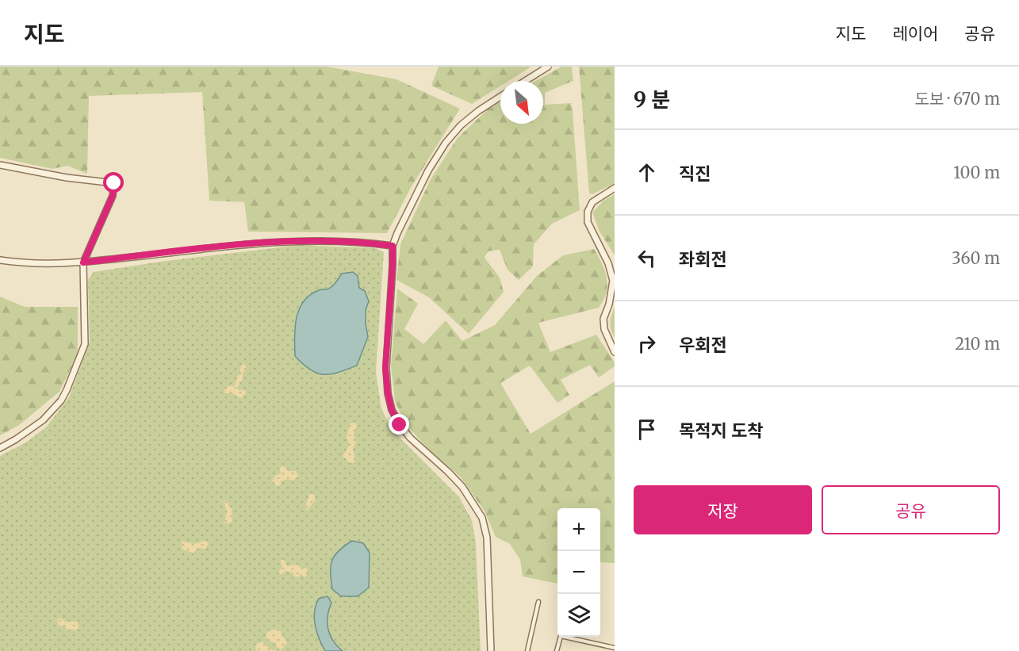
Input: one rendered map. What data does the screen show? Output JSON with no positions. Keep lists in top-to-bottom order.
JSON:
{
  "north": "bottom right",
  "page": {
    "header": "지도",
    "nav": ["지도", "레이어", "공유"],
    "heading": ["9 분", "도보 · 670 m"],
    "list": [
      ["직진", "100 m"],
      ["좌회전", "360 m"],
      ["우회전", "210 m"],
      "목적지 도착"
    ],
    "buttons": ["저장", "공유"],
    "map_buttons": ["+", "−"]
  }
}
